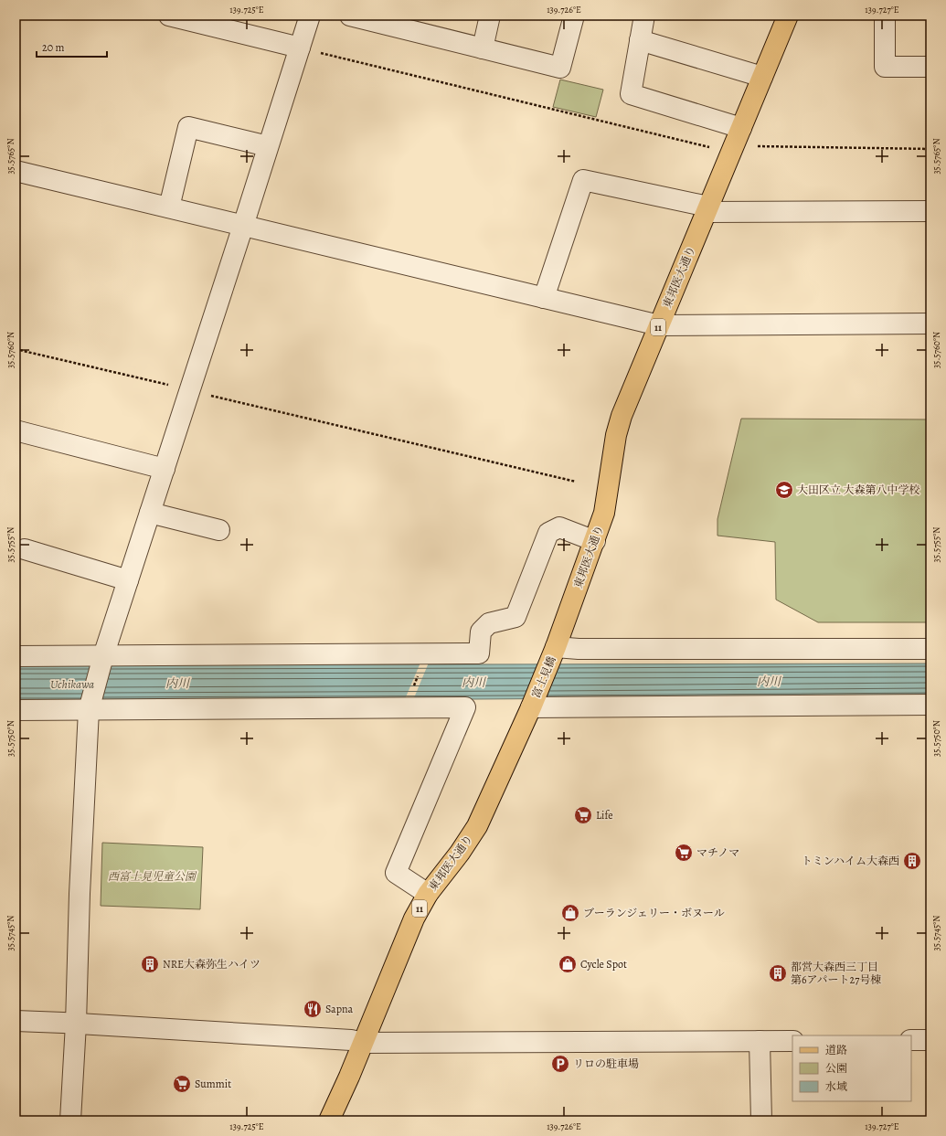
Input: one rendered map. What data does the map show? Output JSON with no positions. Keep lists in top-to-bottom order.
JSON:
{
  "streets": {
    "main road": ["東邦医大通り", "11", "富士見橋"]
  },
  "crossings": [
    ["東邦医大通り", "富士見橋"]
  ],
  "water": ["内川", "Uchikawa"],
  "parks": ["西富士見児童公園"],
  "places": {
    "school or university": ["大田区立 大森第八中学校"],
    "supermarket": ["Life", "マチノマ", "Summit"],
    "building": ["トミンハイム大森西", "NRE大森弥生ハイツ", "都営大森西三丁目 第6アパート27号棟"],
    "shop": ["ブーランジェリー・ボヌール", "Cycle Spot"],
    "restaurant": ["Sapna"],
    "parking": ["リロの駐車場"]
  },
  "legend": ["道路", "公園", "水域"],
  "scale_bar": "20 m",
  "coordinates": [
    "139.725°E",
    "139.726°E",
    "139.727°E",
    "35.5765°N",
    "35.5760°N",
    "35.5755°N",
    "35.5750°N",
    "35.5745°N"
  ]
}
